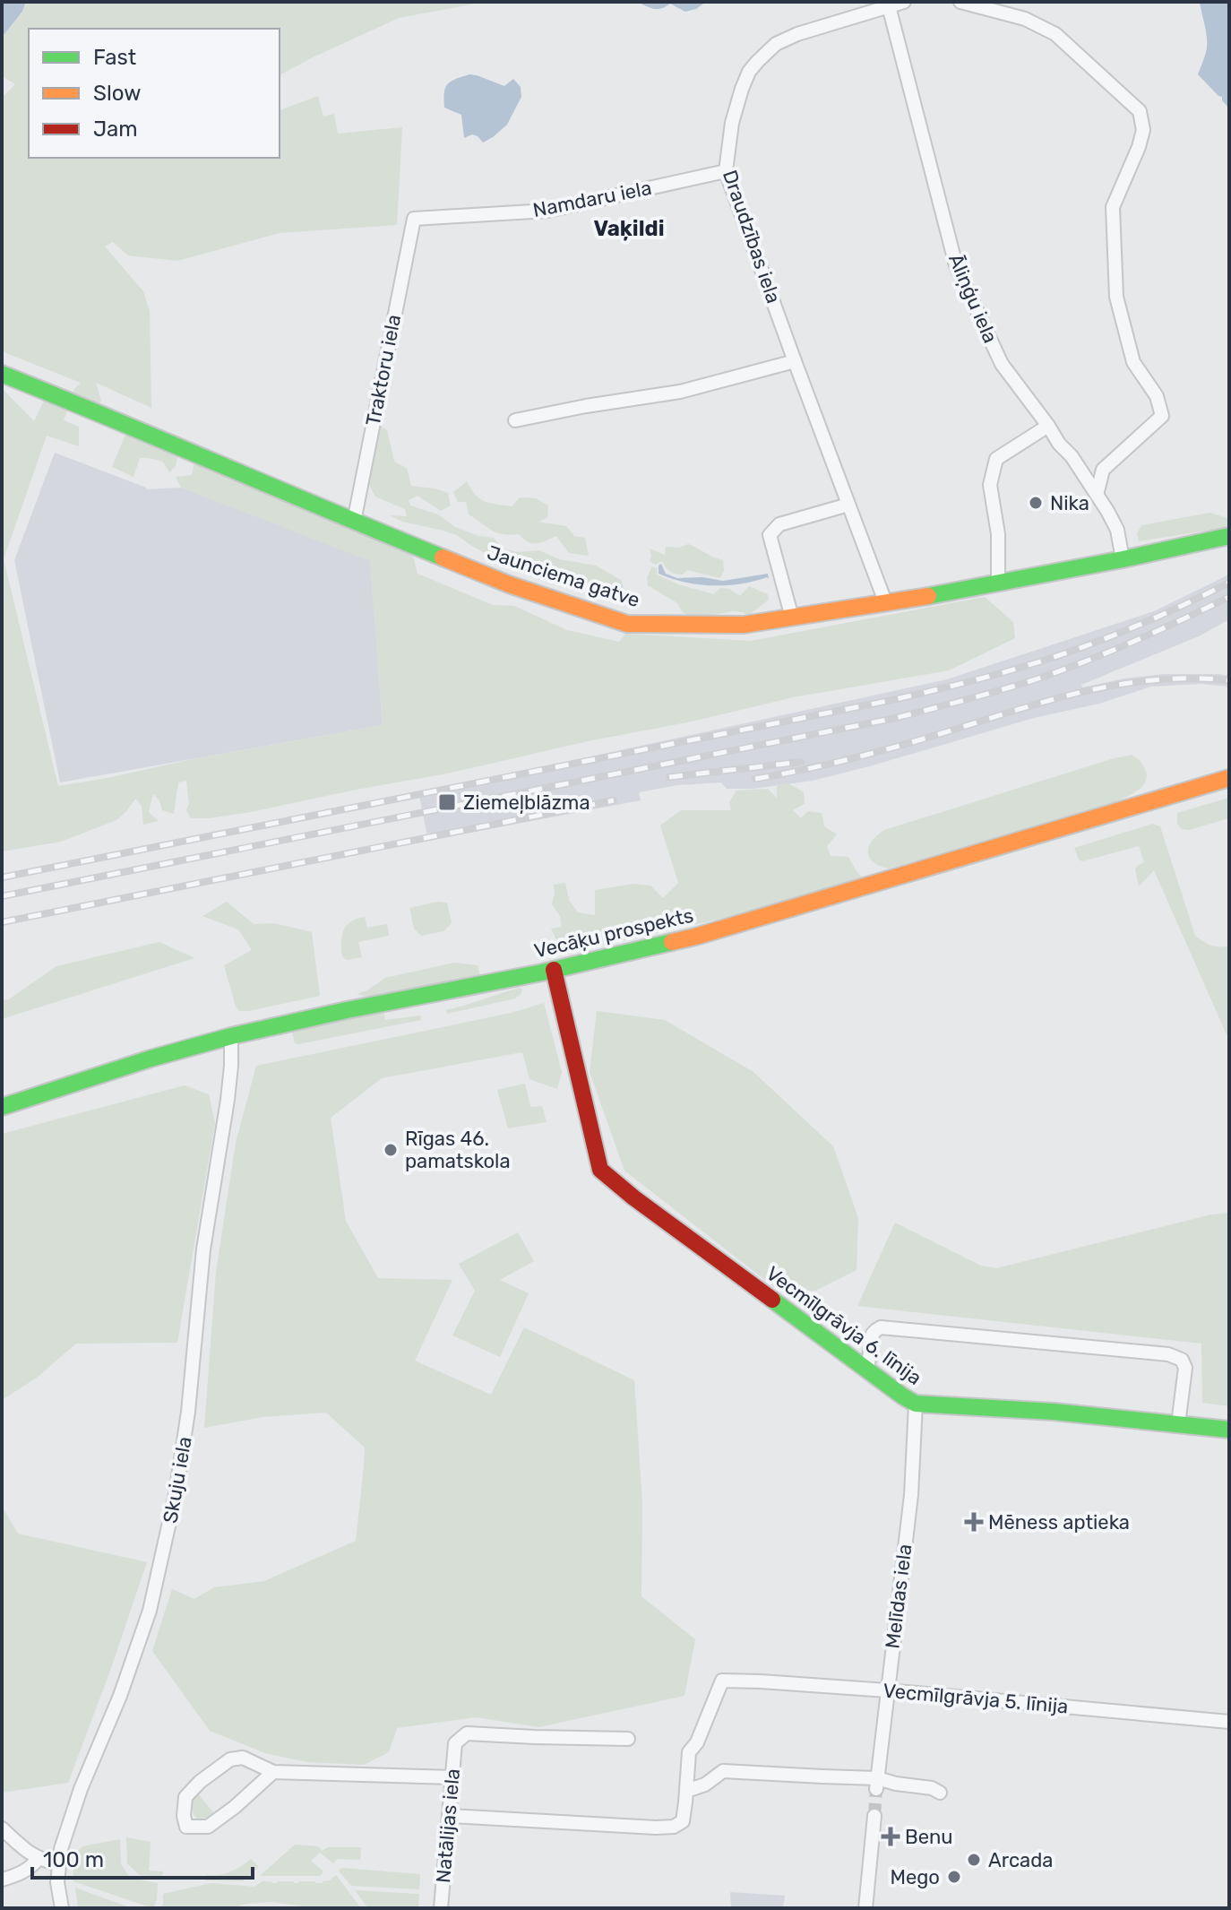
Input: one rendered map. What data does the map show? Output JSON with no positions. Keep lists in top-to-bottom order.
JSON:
{
  "streets": {
    "main road": ["Jaunciema gatve", "Vecāķu prospekts", "Vecmīlgrāvja 6. līnija"],
    "street": [
      "Namdaru iela",
      "Draudzības iela",
      "Āliņģu iela",
      "Traktoru iela",
      "Skuju iela",
      "Melīdas iela",
      "Vecmīlgrāvja 5. līnija",
      "Natālijas iela"
    ]
  },
  "crossings": [
    ["Namdaru iela", "Draudzības iela"],
    ["Namdaru iela", "Traktoru iela"],
    ["Draudzības iela", "Āliņģu iela"],
    ["Draudzības iela", "Jaunciema gatve"],
    ["Āliņģu iela", "Jaunciema gatve"],
    ["Traktoru iela", "Jaunciema gatve"],
    ["Vecāķu prospekts", "Vecmīlgrāvja 6. līnija"],
    ["Vecāķu prospekts", "Skuju iela"],
    ["Vecmīlgrāvja 6. līnija", "Melīdas iela"],
    ["Melīdas iela", "Vecmīlgrāvja 5. līnija"]
  ],
  "districts": ["Vaķildi"],
  "places": {
    "other": [
      "Nika",
      "Rīgas 46. pamatskola",
      "Arcada",
      "Mego"
    ],
    "transit": ["Ziemeļblāzma"],
    "health": ["Mēness aptieka", "Benu"]
  },
  "legend": ["Fast", "Slow", "Jam"],
  "scale_bar": "100 m"
}
